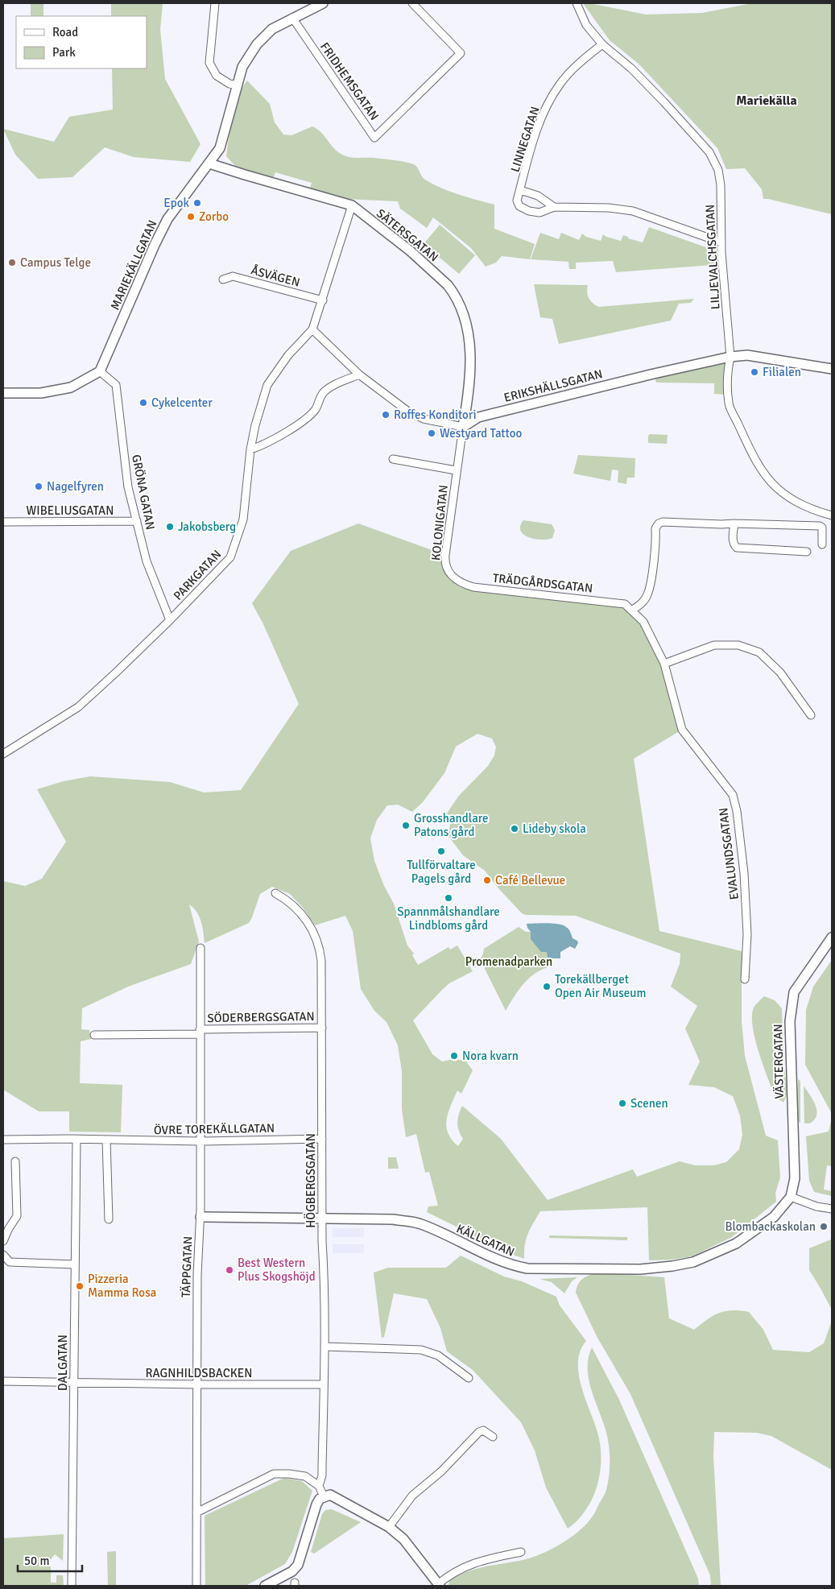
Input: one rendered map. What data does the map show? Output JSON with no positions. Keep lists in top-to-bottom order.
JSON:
{
  "streets": {
    "street": [
      "FRIDHEMSGATAN",
      "LINNEGATAN",
      "SÄTERSGATAN",
      "LILJEVALCHSGATAN",
      "MARIEKÄLLGATAN",
      "ÅSVÄGEN",
      "ERIKSHÄLLSGATAN",
      "GRÖNA GATAN",
      "WIBELIUSGATAN",
      "KOLONIGATAN",
      "PARKGATAN",
      "TRÄDGÅRDSGATAN",
      "EVALUNDSGATAN",
      "SÖDERBERGSGATAN",
      "VÄSTERGATAN",
      "ÖVRE TOREKÄLLGATAN",
      "HÖGBERGSGATAN",
      "KÄLLGATAN",
      "TÄPPGATAN",
      "DALGATAN",
      "RAGNHILDSBACKEN"
    ]
  },
  "crossings": [
    ["FRIDHEMSGATAN", "MARIEKÄLLGATAN"],
    ["LINNEGATAN", "LILJEVALCHSGATAN"],
    ["SÄTERSGATAN", "MARIEKÄLLGATAN"],
    ["SÄTERSGATAN", "ERIKSHÄLLSGATAN"],
    ["SÄTERSGATAN", "KOLONIGATAN"],
    ["SÄTERSGATAN", "PARKGATAN"],
    ["LILJEVALCHSGATAN", "ERIKSHÄLLSGATAN"],
    ["MARIEKÄLLGATAN", "GRÖNA GATAN"],
    ["ÅSVÄGEN", "PARKGATAN"],
    ["ERIKSHÄLLSGATAN", "KOLONIGATAN"],
    ["GRÖNA GATAN", "WIBELIUSGATAN"],
    ["GRÖNA GATAN", "PARKGATAN"],
    ["KOLONIGATAN", "TRÄDGÅRDSGATAN"],
    ["TRÄDGÅRDSGATAN", "EVALUNDSGATAN"],
    ["SÖDERBERGSGATAN", "HÖGBERGSGATAN"],
    ["SÖDERBERGSGATAN", "TÄPPGATAN"],
    ["VÄSTERGATAN", "KÄLLGATAN"],
    ["ÖVRE TOREKÄLLGATAN", "HÖGBERGSGATAN"],
    ["ÖVRE TOREKÄLLGATAN", "TÄPPGATAN"],
    ["ÖVRE TOREKÄLLGATAN", "DALGATAN"],
    ["HÖGBERGSGATAN", "KÄLLGATAN"],
    ["HÖGBERGSGATAN", "RAGNHILDSBACKEN"],
    ["KÄLLGATAN", "TÄPPGATAN"],
    ["TÄPPGATAN", "RAGNHILDSBACKEN"],
    ["DALGATAN", "RAGNHILDSBACKEN"]
  ],
  "districts": ["Mariekälla"],
  "parks": ["Promenadparken"],
  "places": [
    "Epok",
    "Zorbo",
    "Campus Telge",
    "Filialen",
    "Cykelcenter",
    "Roffes Konditori",
    "Westyard Tattoo",
    "Nagelfyren",
    "Jakobsberg",
    "Grosshandlare Patons gård",
    "Lideby skola",
    "Tullförvaltare Pagels gård",
    "Café Bellevue",
    "Spannmålshandlare Lindbloms gård",
    "Torekällberget Open Air Museum",
    "Nora kvarn",
    "Scenen",
    "Blombackaskolan",
    "Best Western Plus Skogshöjd",
    "Pizzeria Mamma Rosa"
  ],
  "legend": ["Road", "Park"],
  "scale_bar": "50 m"
}
